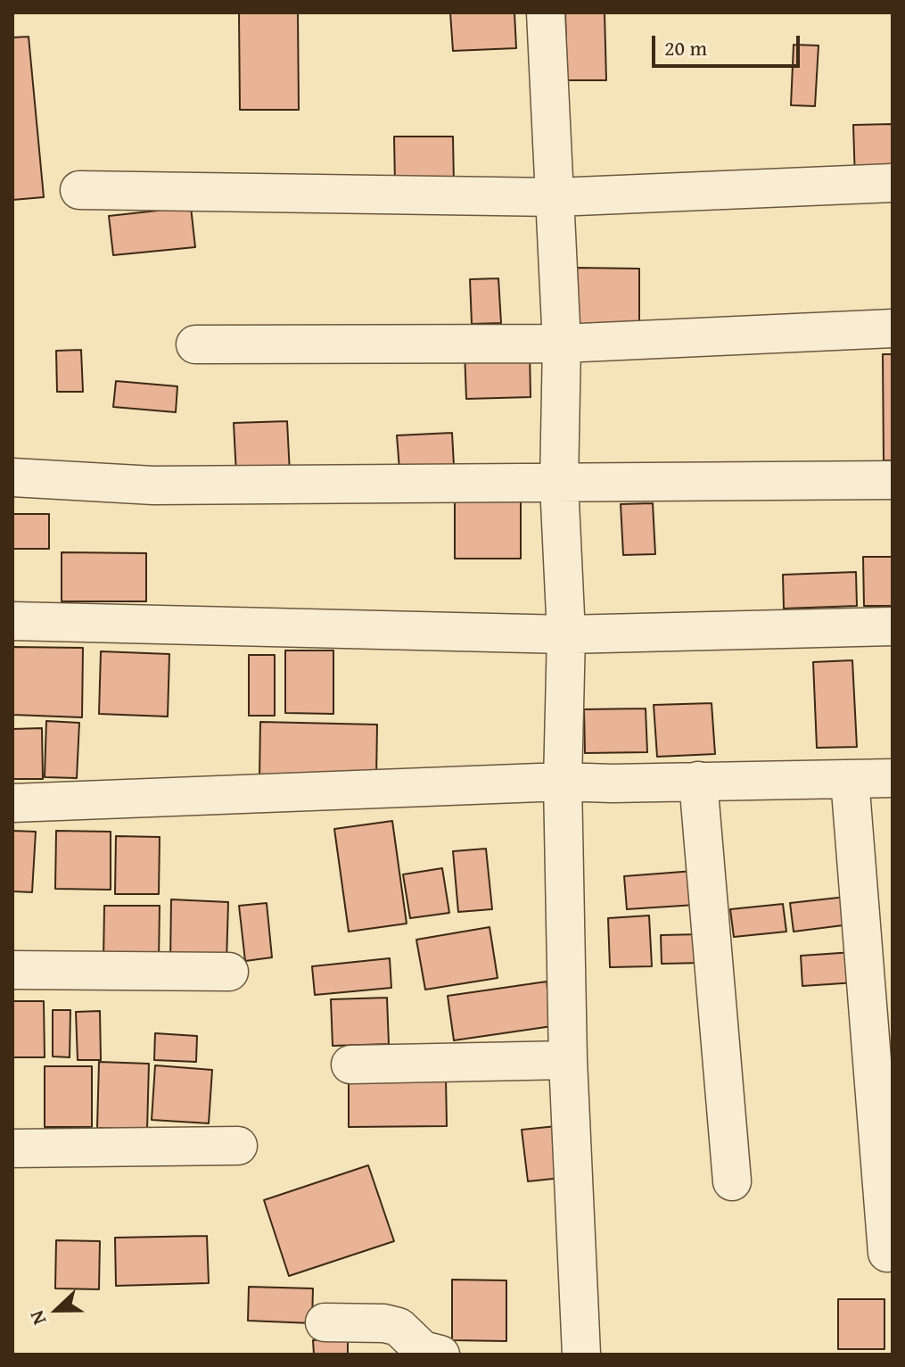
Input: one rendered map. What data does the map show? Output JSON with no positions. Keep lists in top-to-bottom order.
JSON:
{
  "scale_bar": "20 m",
  "north": "left"
}
